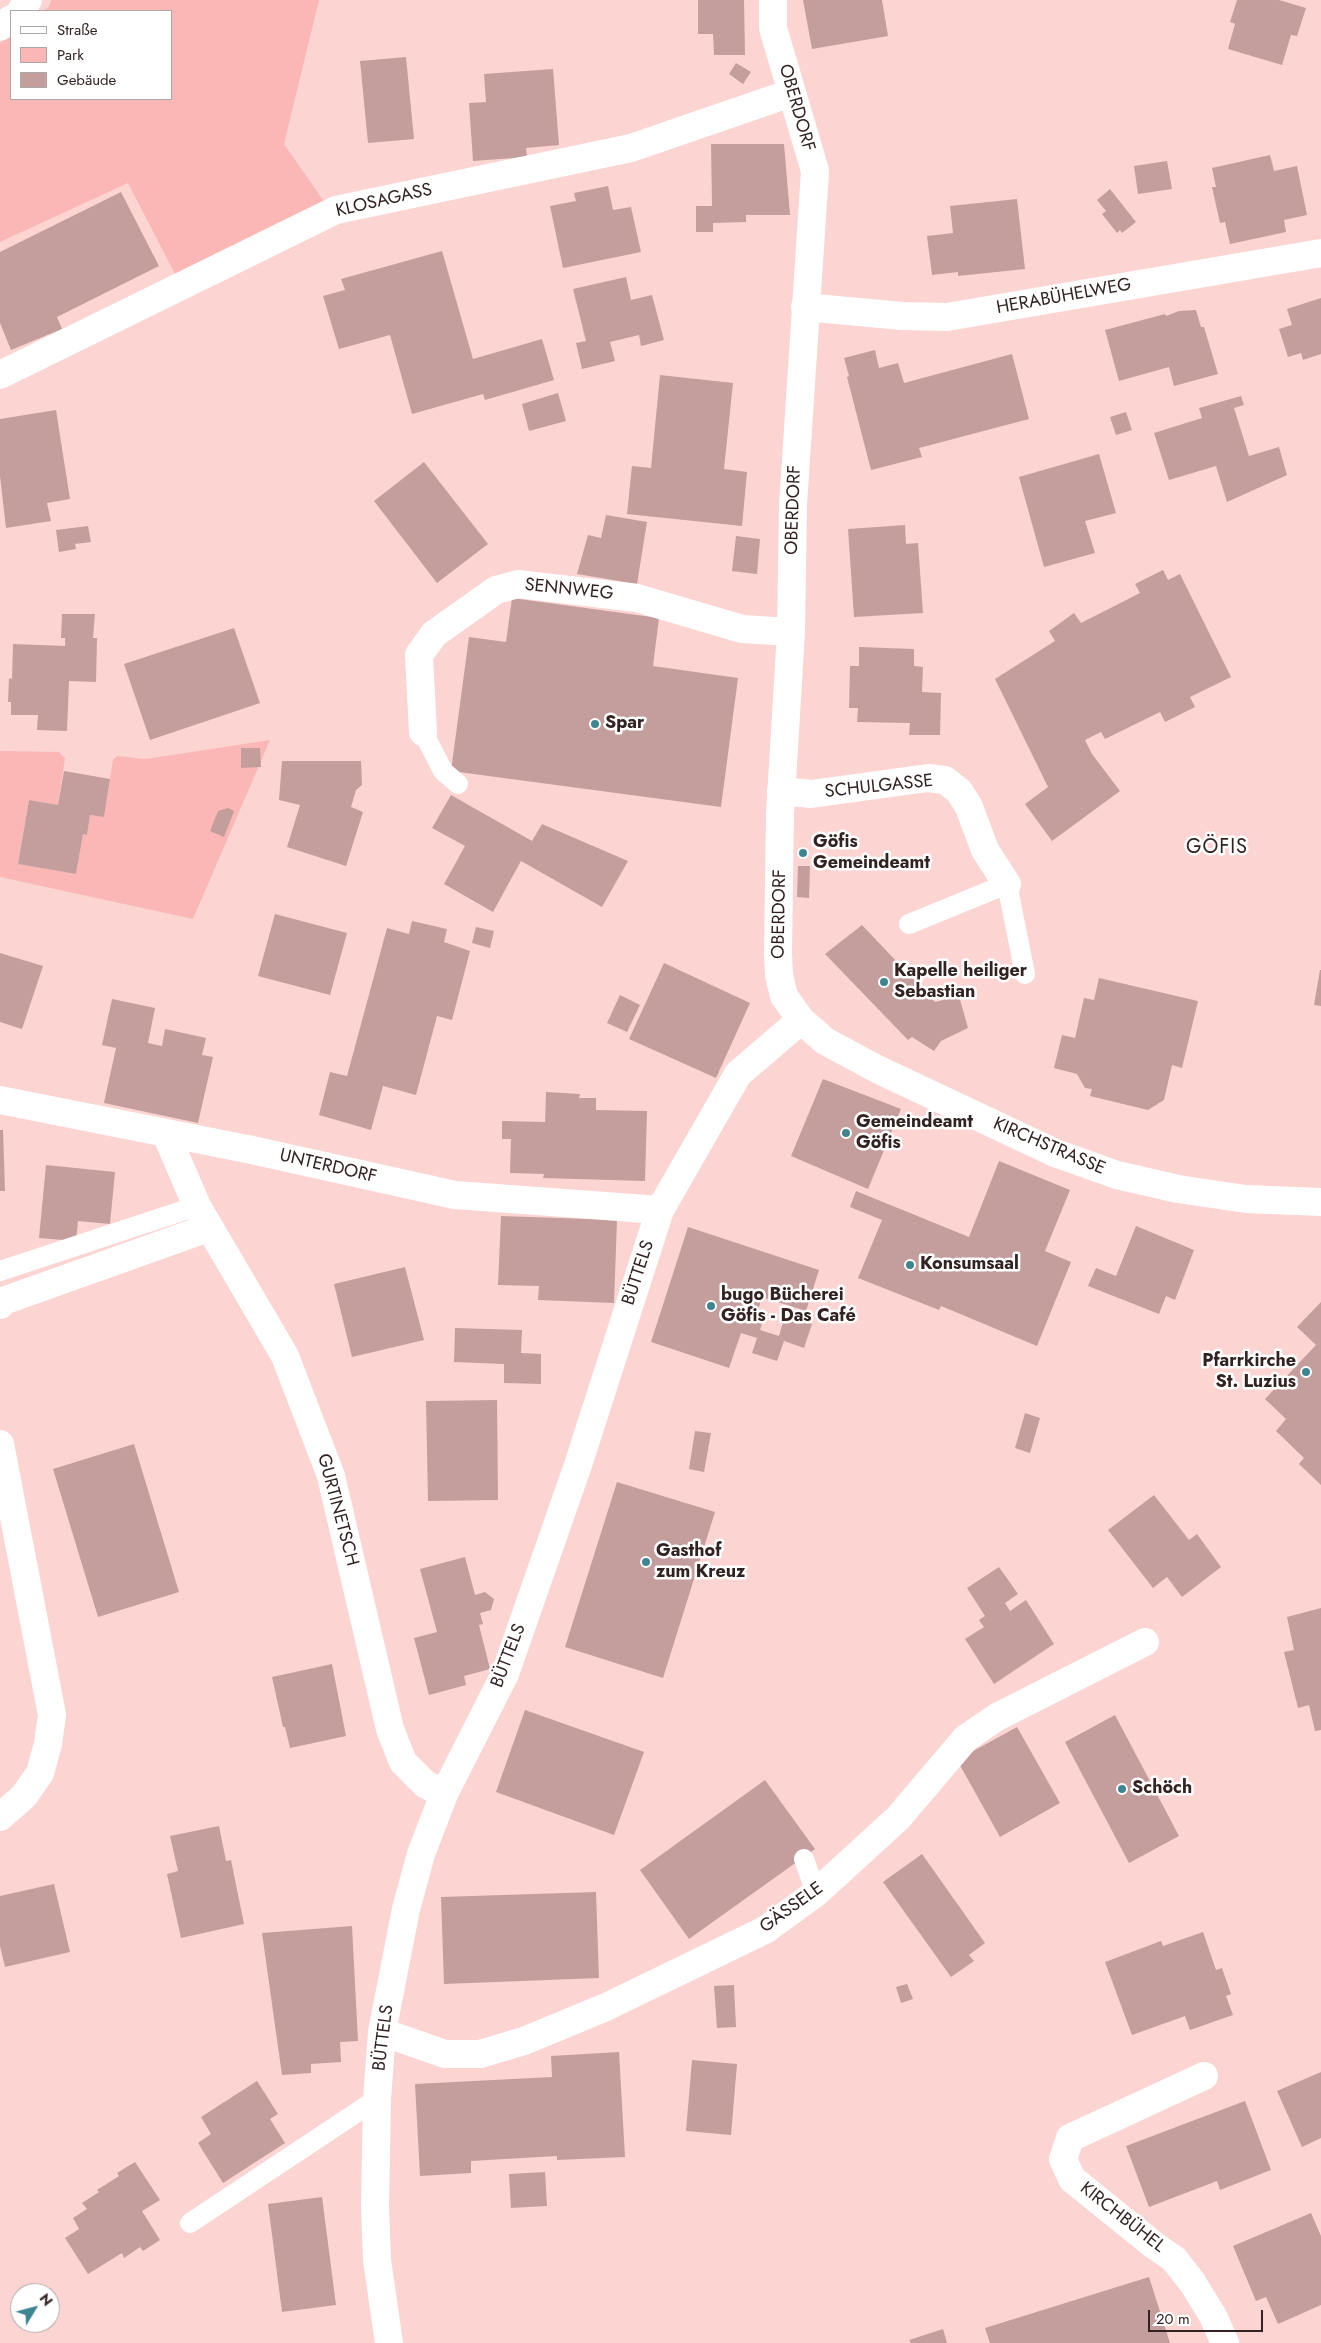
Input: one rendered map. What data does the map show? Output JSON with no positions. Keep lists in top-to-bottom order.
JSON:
{
  "streets": {
    "street": [
      "OBERDORF",
      "KLOSAGASS",
      "HERABÜHELWEG",
      "SENNWEG",
      "SCHULGASSE",
      "KIRCHSTRASSE",
      "UNTERDORF",
      "BÜTTELS",
      "GURTINETSCH",
      "GÄSSELE",
      "KIRCHBÜHEL"
    ]
  },
  "crossings": [
    ["OBERDORF", "KLOSAGASS"],
    ["OBERDORF", "HERABÜHELWEG"],
    ["OBERDORF", "SENNWEG"],
    ["OBERDORF", "SCHULGASSE"],
    ["OBERDORF", "KIRCHSTRASSE"],
    ["OBERDORF", "BÜTTELS"],
    ["KIRCHSTRASSE", "BÜTTELS"],
    ["UNTERDORF", "BÜTTELS"],
    ["UNTERDORF", "GURTINETSCH"],
    ["BÜTTELS", "GURTINETSCH"],
    ["BÜTTELS", "GÄSSELE"]
  ],
  "districts": ["GÖFIS"],
  "places": [
    "Spar",
    "Göfis Gemeindeamt",
    "Kapelle heiliger Sebastian",
    "Gemeindeamt Göfis",
    "Konsumsaal",
    "bugo Bücherei Göfis - Das Café",
    "Pfarrkirche St. Luzius",
    "Gasthof zum Kreuz",
    "Schöch"
  ],
  "legend": ["Straße", "Park", "Gebäude"],
  "scale_bar": "20 m",
  "north": "top right"
}
